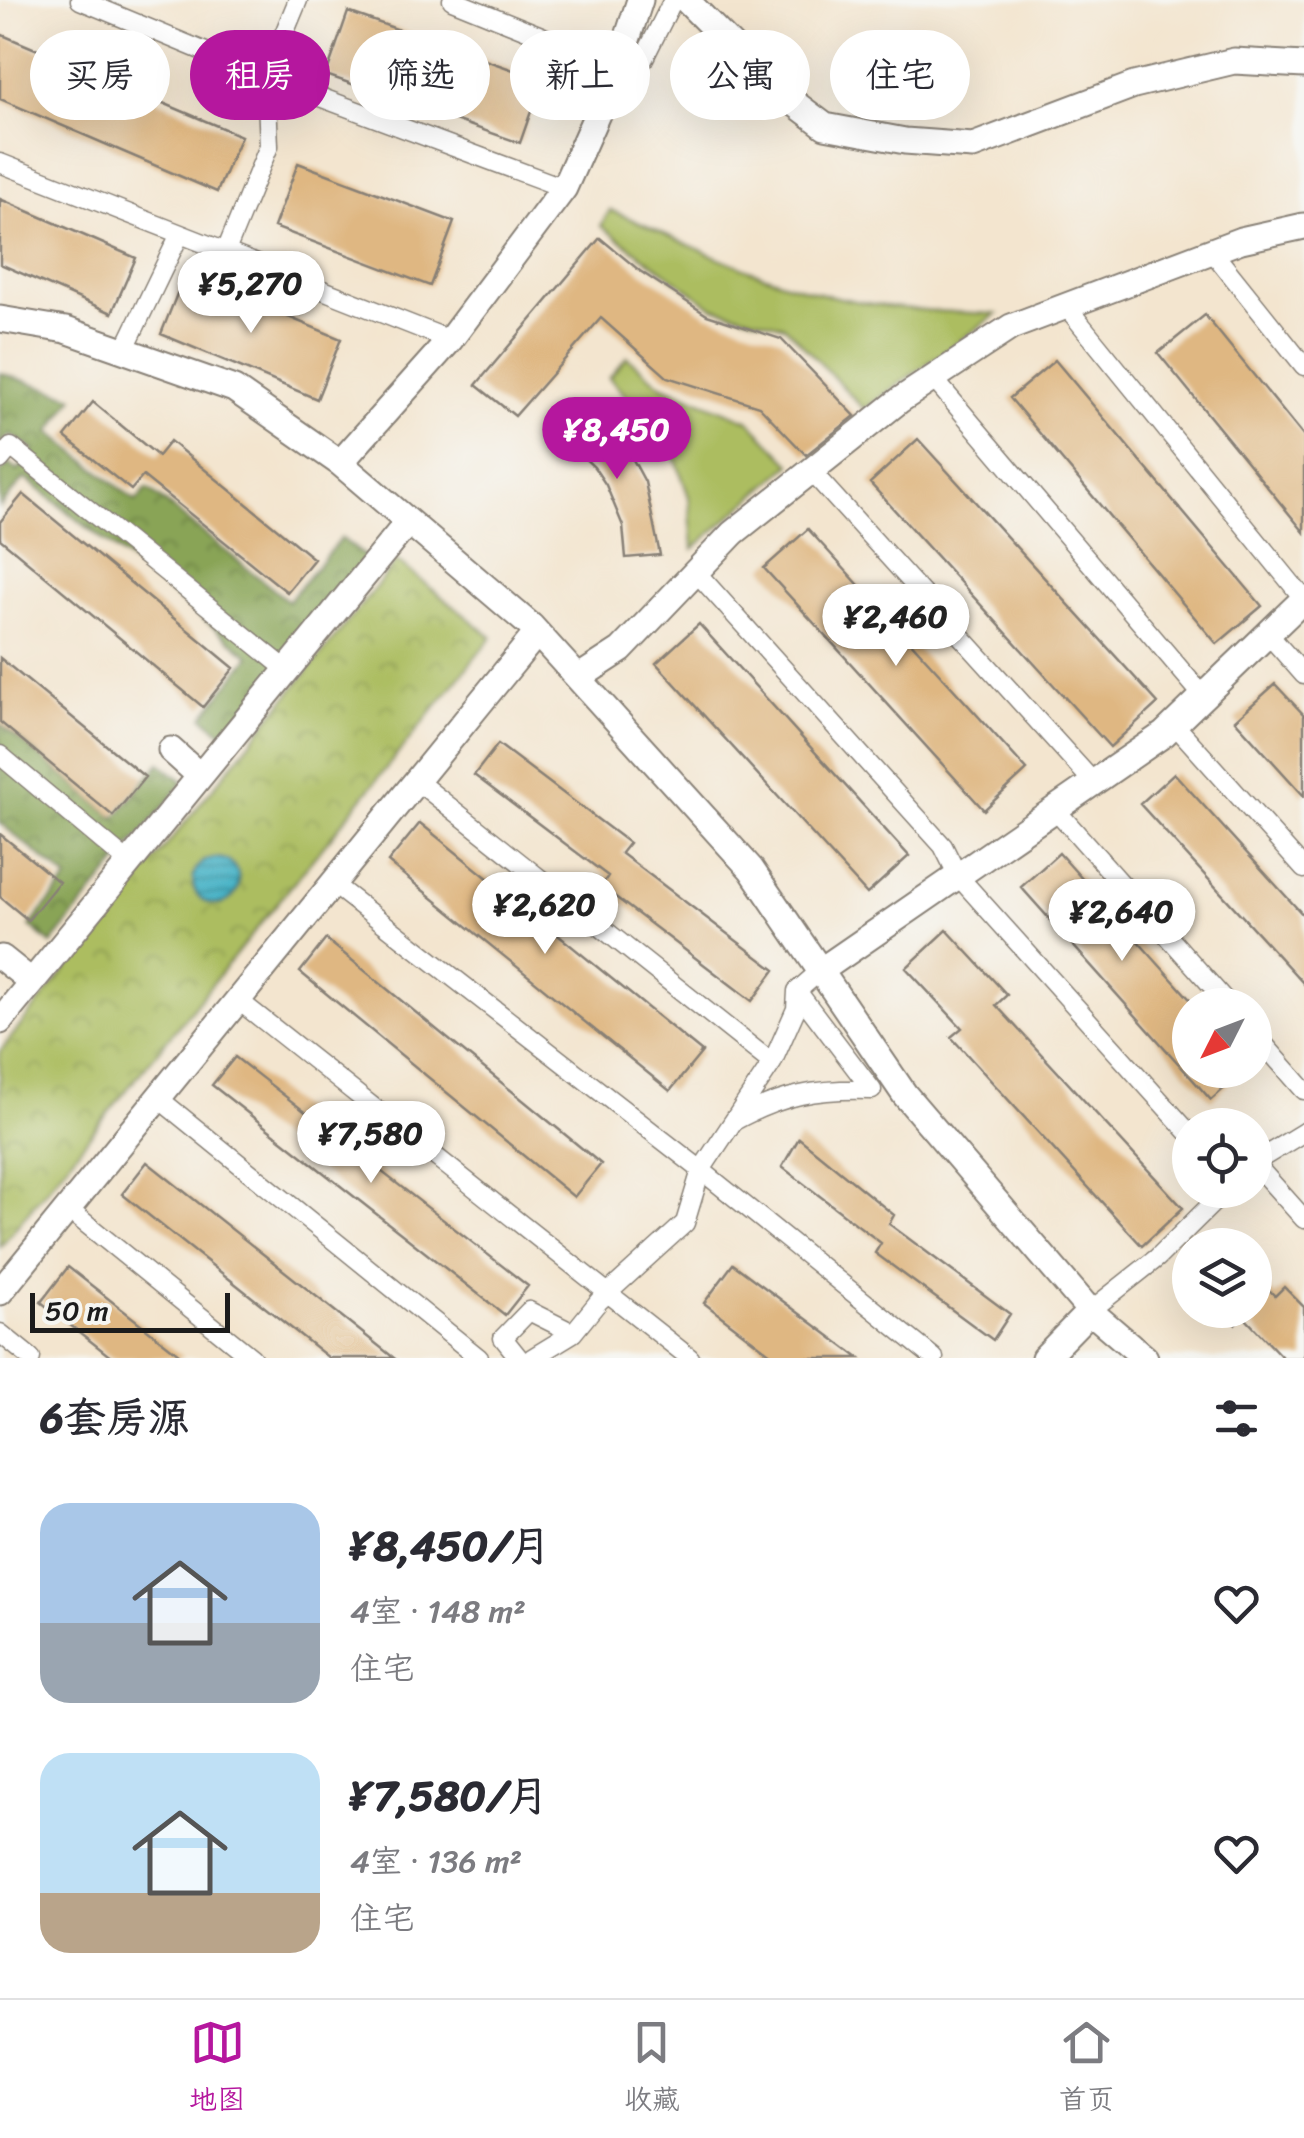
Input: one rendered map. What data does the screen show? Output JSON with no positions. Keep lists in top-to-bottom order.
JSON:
{
  "scale_bar": "50 m",
  "north": "bottom left",
  "page": {
    "chip": [
      "买房",
      "租房",
      "筛选",
      "新上",
      "公寓",
      "住宅"
    ],
    "price": [
      "¥5,270",
      "¥8,450",
      "¥2,460",
      "¥2,620",
      "¥2,640",
      "¥7,580"
    ],
    "scale": "50 m",
    "heading": "6套房源",
    "list": [
      {
        "name": "¥8,450/月",
        "note": "4室 · 148 m² · 住宅"
      },
      {
        "name": "¥7,580/月",
        "note": "4室 · 136 m² · 住宅"
      }
    ],
    "tabs": ["地图", "收藏", "首页"]
  }
}
